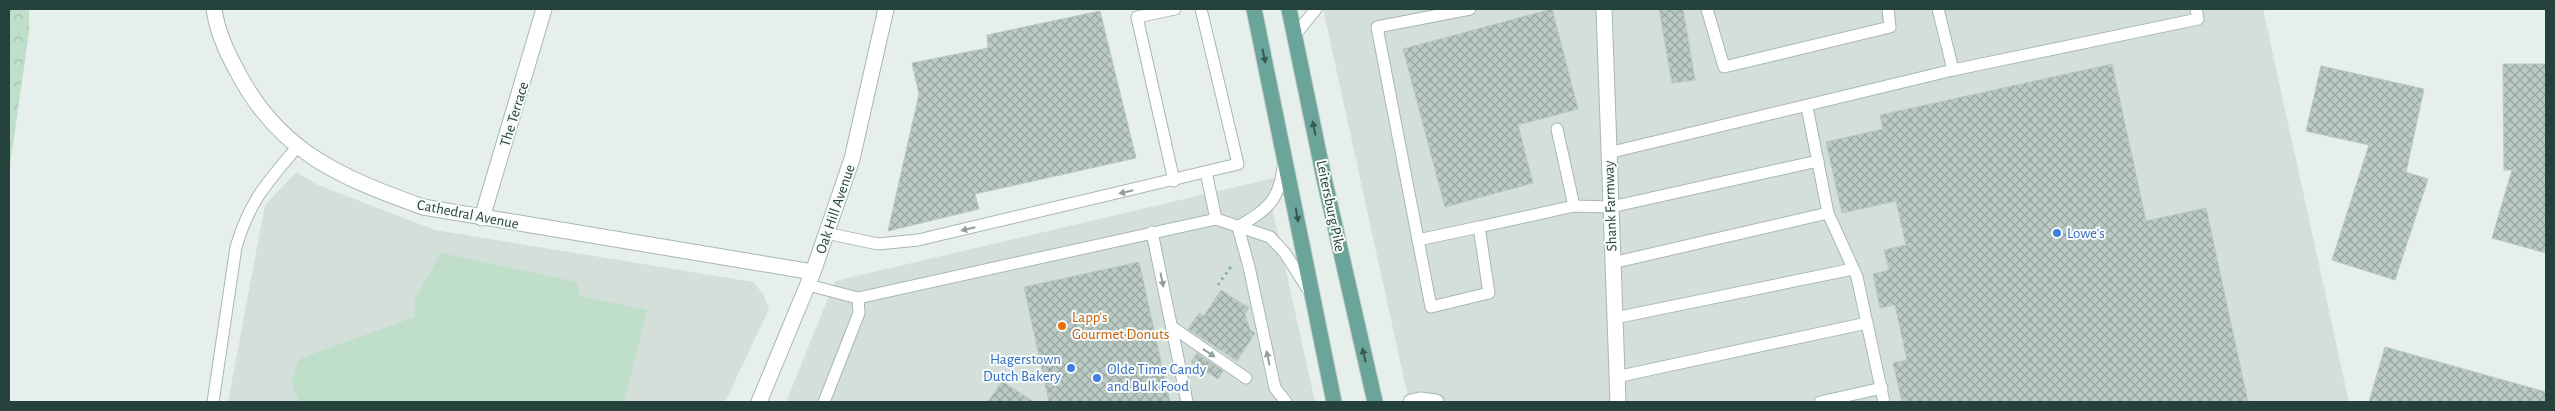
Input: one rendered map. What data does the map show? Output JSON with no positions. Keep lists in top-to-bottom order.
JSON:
{
  "streets": {
    "main road": ["Leitersburg Pike"],
    "street": [
      "The Terrace",
      "Shank Farmway",
      "Oak Hill Avenue",
      "Cathedral Avenue"
    ]
  },
  "crossings": [
    ["The Terrace", "Cathedral Avenue"],
    ["Oak Hill Avenue", "Cathedral Avenue"]
  ],
  "places": [
    "Lowe's",
    "Lapp's Gourmet Donuts",
    "Hagerstown Dutch Bakery",
    "Olde Time Candy and Bulk Food"
  ]
}
